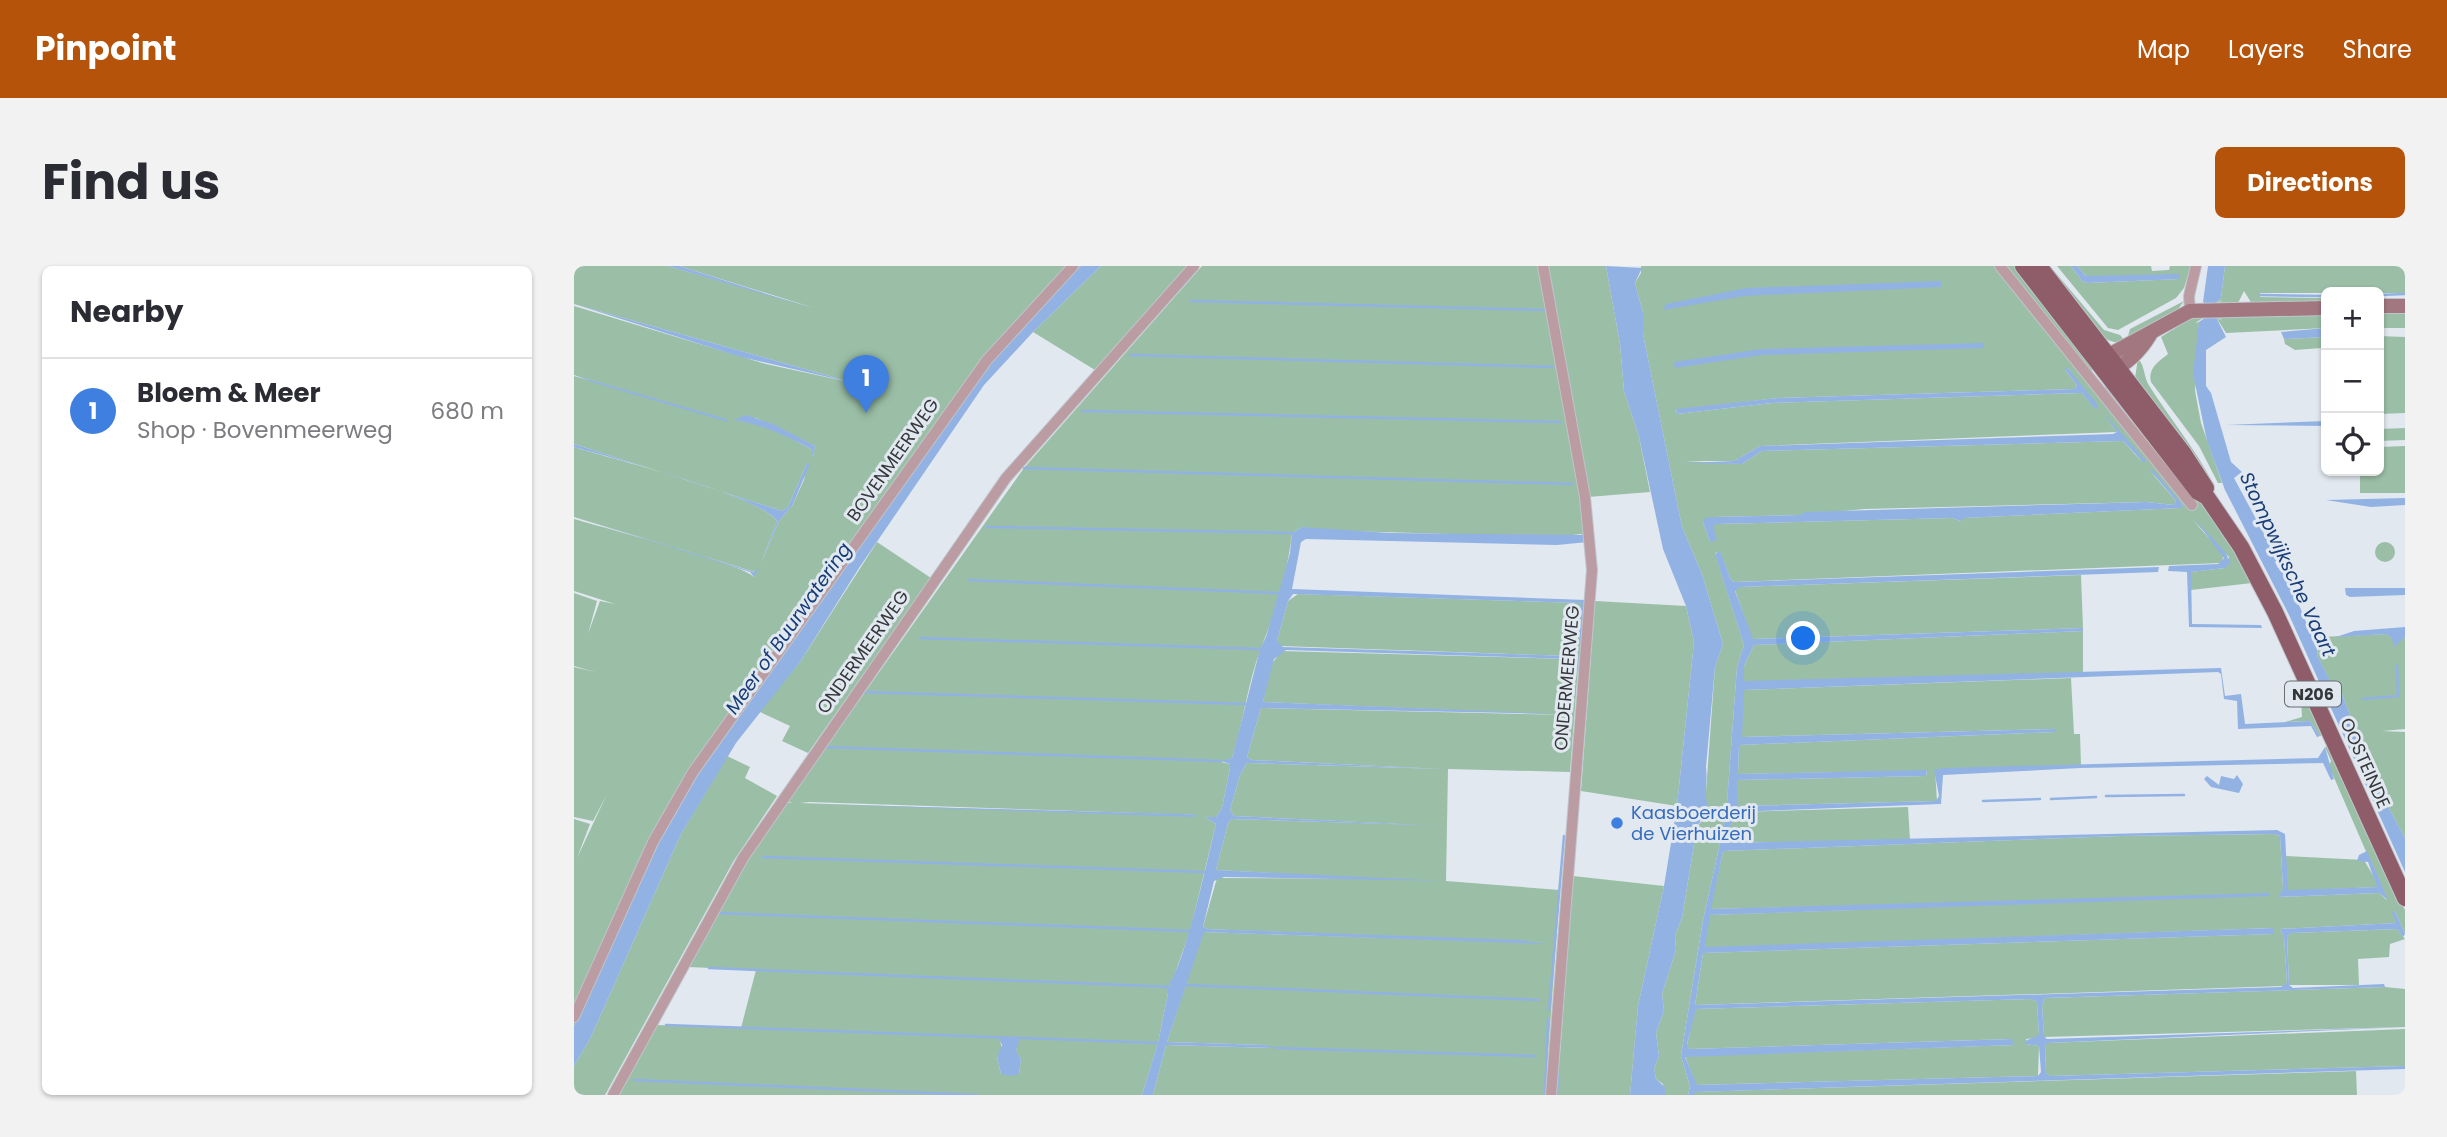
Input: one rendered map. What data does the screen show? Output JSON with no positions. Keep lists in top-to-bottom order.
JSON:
{
  "streets": {
    "main road": ["N206", "OOSTEINDE"],
    "street": ["BOVENMEERWEG", "ONDERMEERWEG"]
  },
  "crossings": [
    ["N206", "OOSTEINDE"]
  ],
  "water": ["Stompwijksche Vaart", "Meer of Buurwatering"],
  "places": ["Kaasboerderij de Vierhuizen"],
  "page": {
    "header": "Pinpoint",
    "nav": ["Map", "Layers", "Share"],
    "title": "Find us",
    "buttons": "Directions",
    "heading": "Nearby",
    "map_buttons": ["+", "−"],
    "pins": "1",
    "list": [
      {
        "mark": "1",
        "name": "Bloem & Meer",
        "note": "Shop · Bovenmeerweg",
        "value": "680 m"
      }
    ]
  }
}
